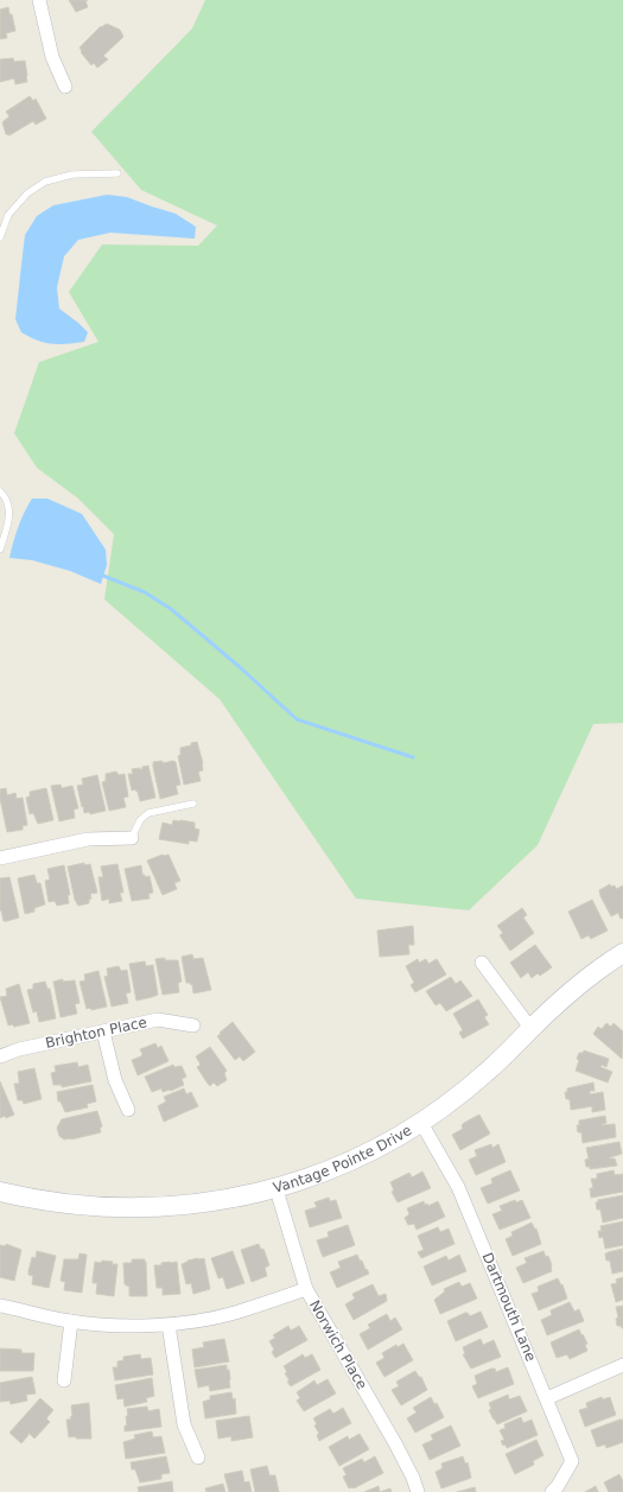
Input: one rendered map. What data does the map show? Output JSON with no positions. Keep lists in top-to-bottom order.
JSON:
{
  "streets": {
    "street": [
      "Brighton Place",
      "Vantage Pointe Drive",
      "Dartmouth Lane",
      "Norwich Place"
    ]
  },
  "crossings": [
    ["Vantage Pointe Drive", "Dartmouth Lane"],
    ["Vantage Pointe Drive", "Norwich Place"]
  ]
}
